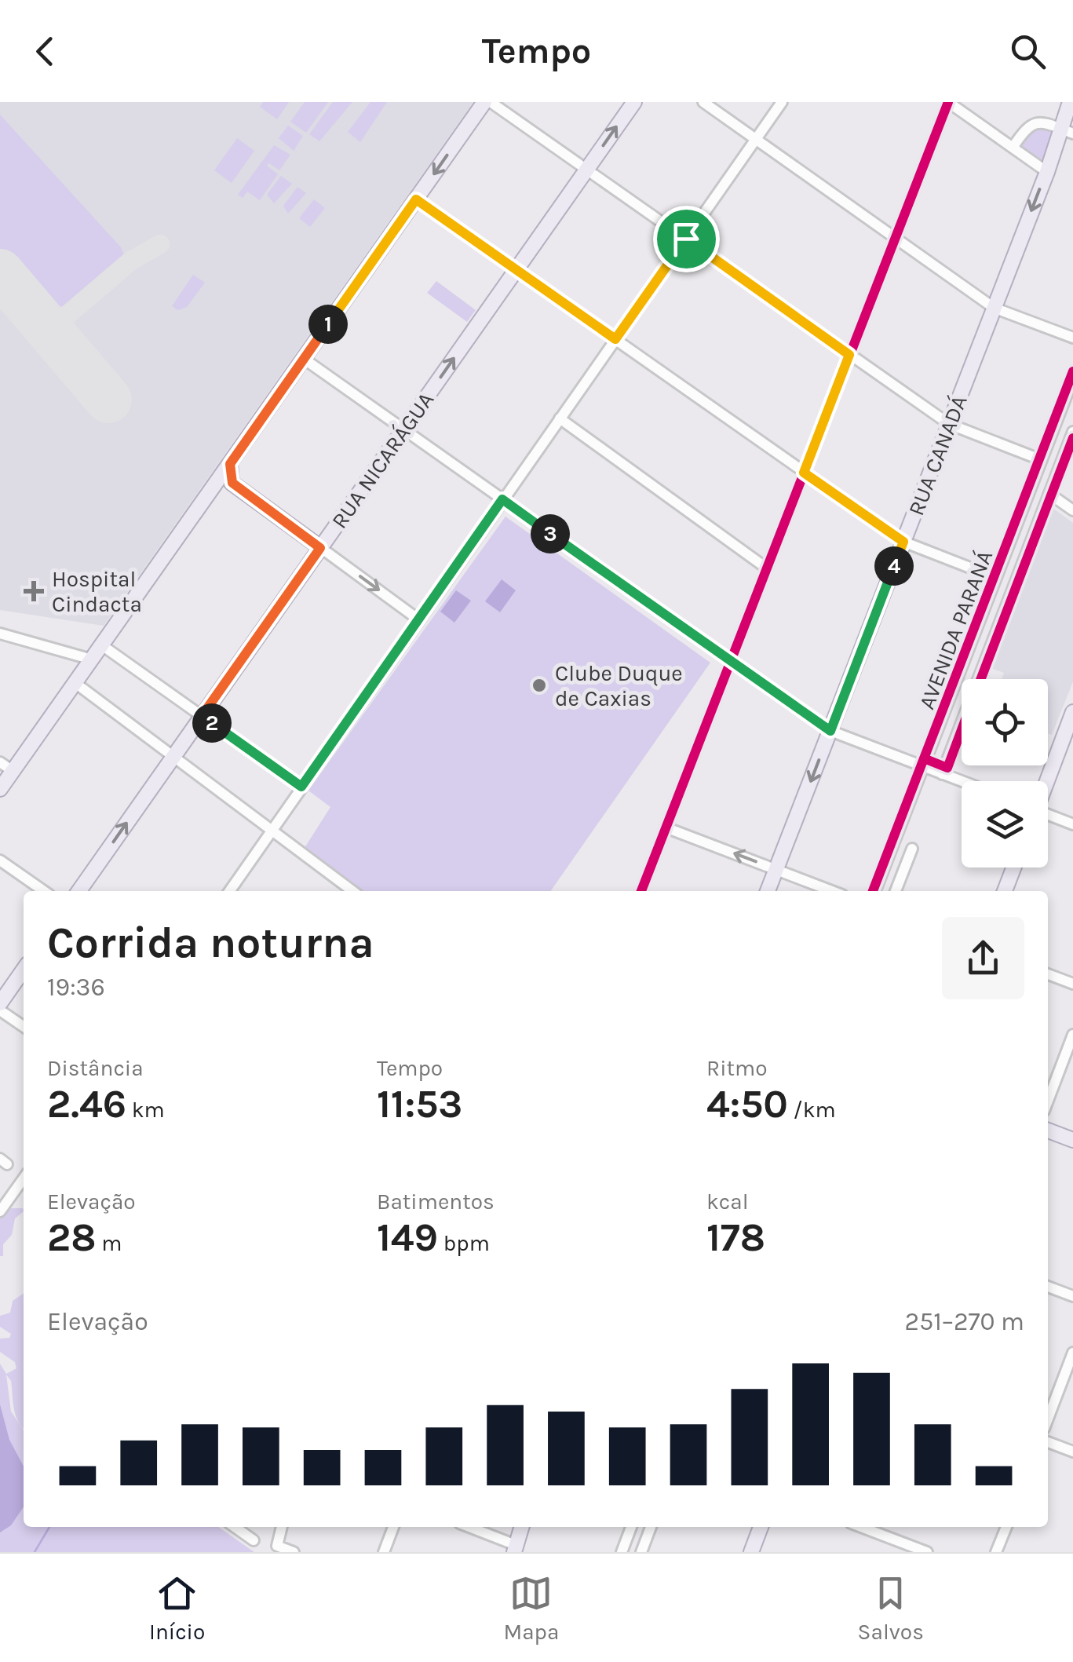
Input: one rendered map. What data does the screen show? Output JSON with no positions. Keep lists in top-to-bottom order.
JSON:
{
  "streets": {
    "main road": ["RUA CANADÁ", "RUA NICARÁGUA"],
    "street": ["AVENIDA PARANÁ"]
  },
  "places": {
    "health": ["Hospital Cindacta"],
    "other": ["Clube Duque de Caxias"]
  },
  "page": {
    "header": "Tempo",
    "pins": [
      "1",
      "3",
      "4",
      "2"
    ],
    "heading": ["Corrida noturna", "19:36"],
    "stats": [
      ["Distância", "2.46 km"],
      ["Tempo", "11:53"],
      ["Ritmo", "4:50 /km"],
      ["Elevação", "28 m"],
      ["Batimentos", "149 bpm"],
      ["kcal", "178"]
    ],
    "chart": ["Elevação", "251–270 m"],
    "tabs": ["Início", "Mapa", "Salvos"]
  }
}
